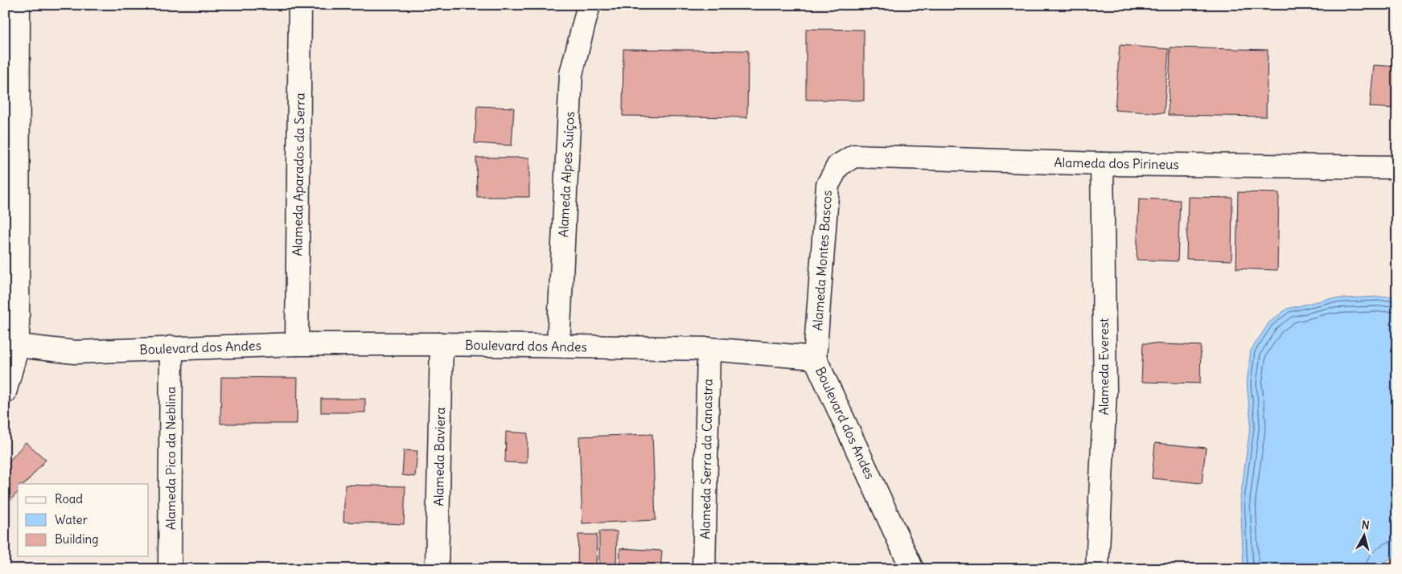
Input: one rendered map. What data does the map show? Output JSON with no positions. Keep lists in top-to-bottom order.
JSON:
{
  "streets": {
    "street": [
      "Alameda dos Pirineus",
      "Alameda Aparados da Serra",
      "Alameda Alpes Suíços",
      "Alameda Montes Bascos",
      "Boulevard dos Andes",
      "Alameda Everest",
      "Alameda Baviera",
      "Alameda Pico da Neblina",
      "Alameda Serra da Canastra"
    ]
  },
  "crossings": [
    ["Alameda dos Pirineus", "Alameda Montes Bascos"],
    ["Alameda dos Pirineus", "Alameda Everest"],
    ["Alameda Aparados da Serra", "Boulevard dos Andes"],
    ["Alameda Alpes Suíços", "Boulevard dos Andes"],
    ["Alameda Montes Bascos", "Boulevard dos Andes"],
    ["Boulevard dos Andes", "Alameda Baviera"],
    ["Boulevard dos Andes", "Alameda Pico da Neblina"],
    ["Boulevard dos Andes", "Alameda Serra da Canastra"]
  ],
  "legend": ["Road", "Water", "Building"],
  "north": "top"
}
